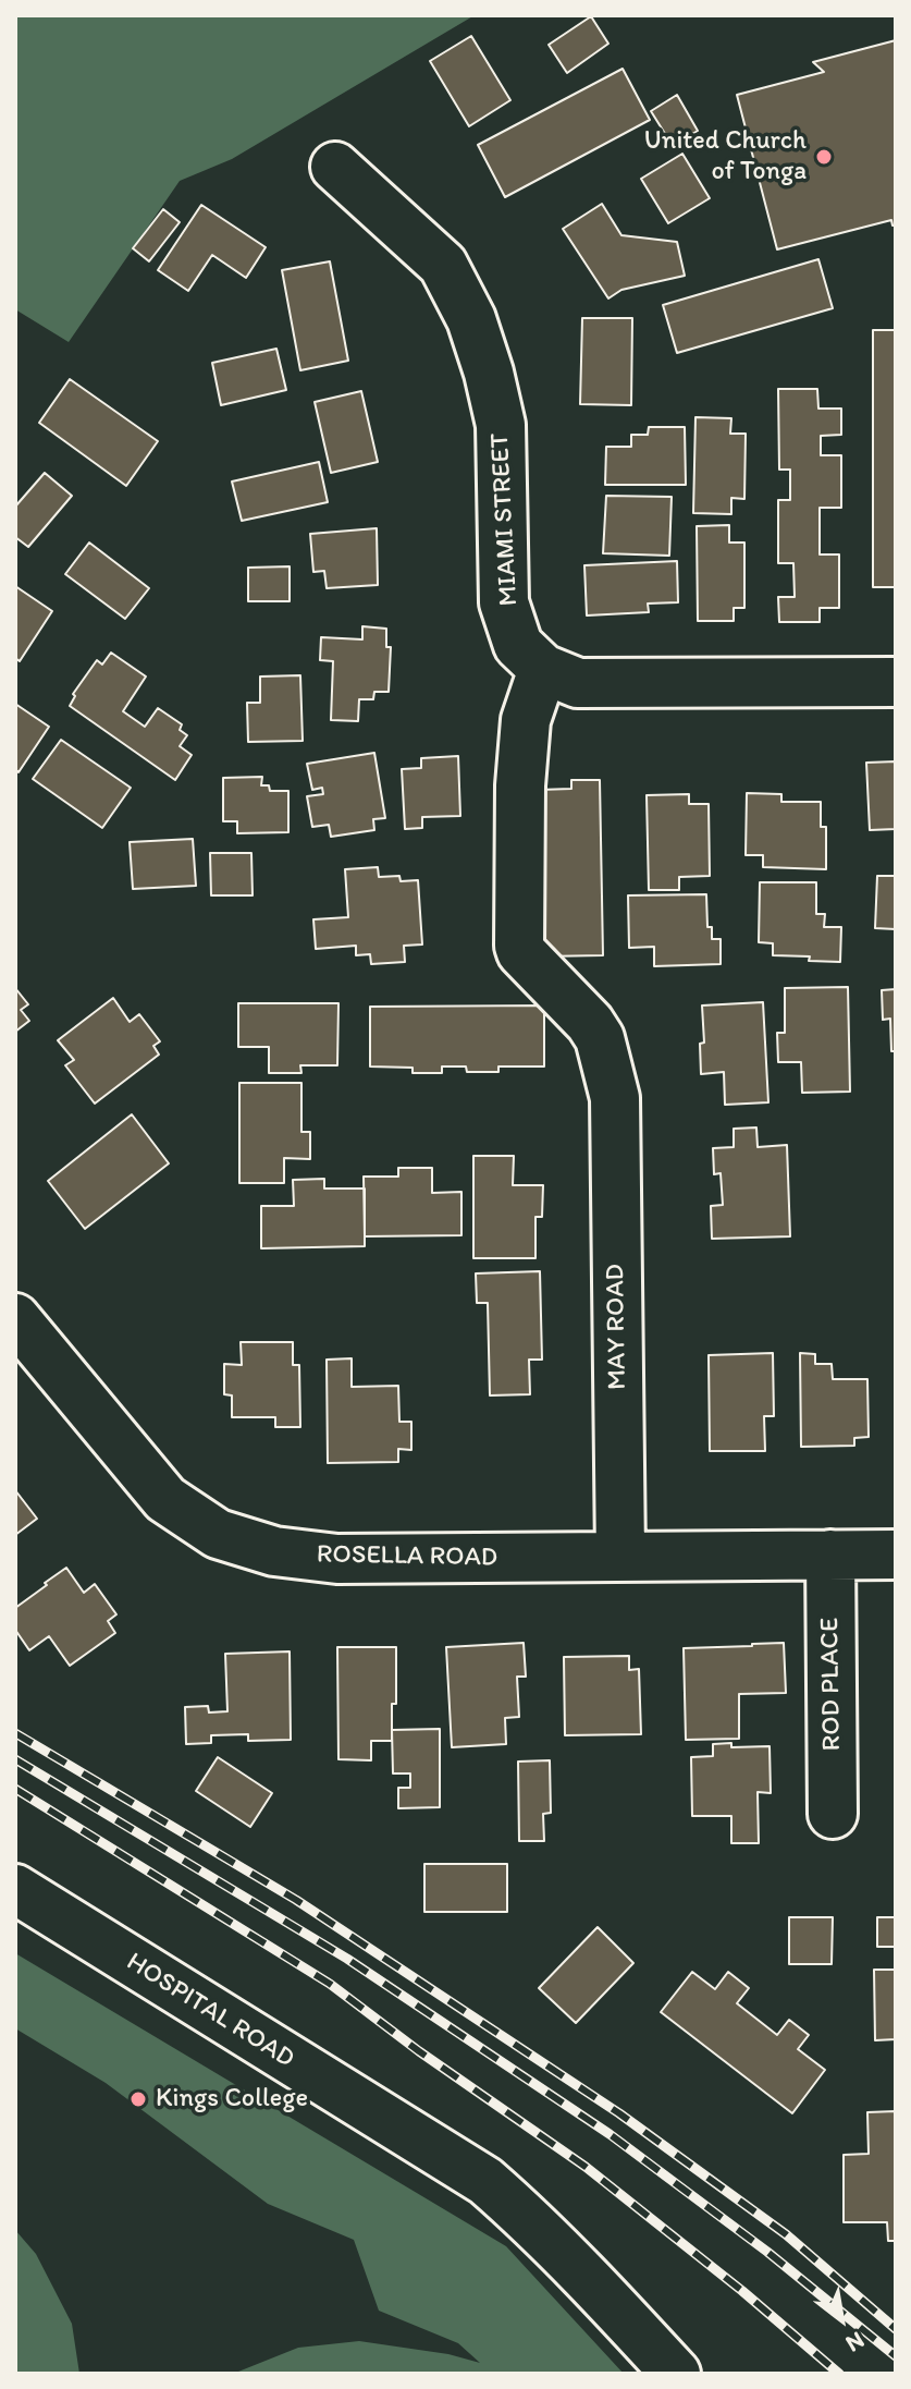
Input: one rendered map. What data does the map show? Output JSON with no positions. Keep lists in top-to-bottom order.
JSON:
{
  "streets": {
    "street": [
      "MIAMI STREET",
      "MAY ROAD",
      "ROSELLA ROAD",
      "ROD PLACE",
      "HOSPITAL ROAD"
    ]
  },
  "crossings": [
    ["MIAMI STREET", "MAY ROAD"],
    ["MAY ROAD", "ROSELLA ROAD"],
    ["ROSELLA ROAD", "ROD PLACE"]
  ],
  "places": ["United Church of Tonga", "Kings College"],
  "north": "bottom right"
}
